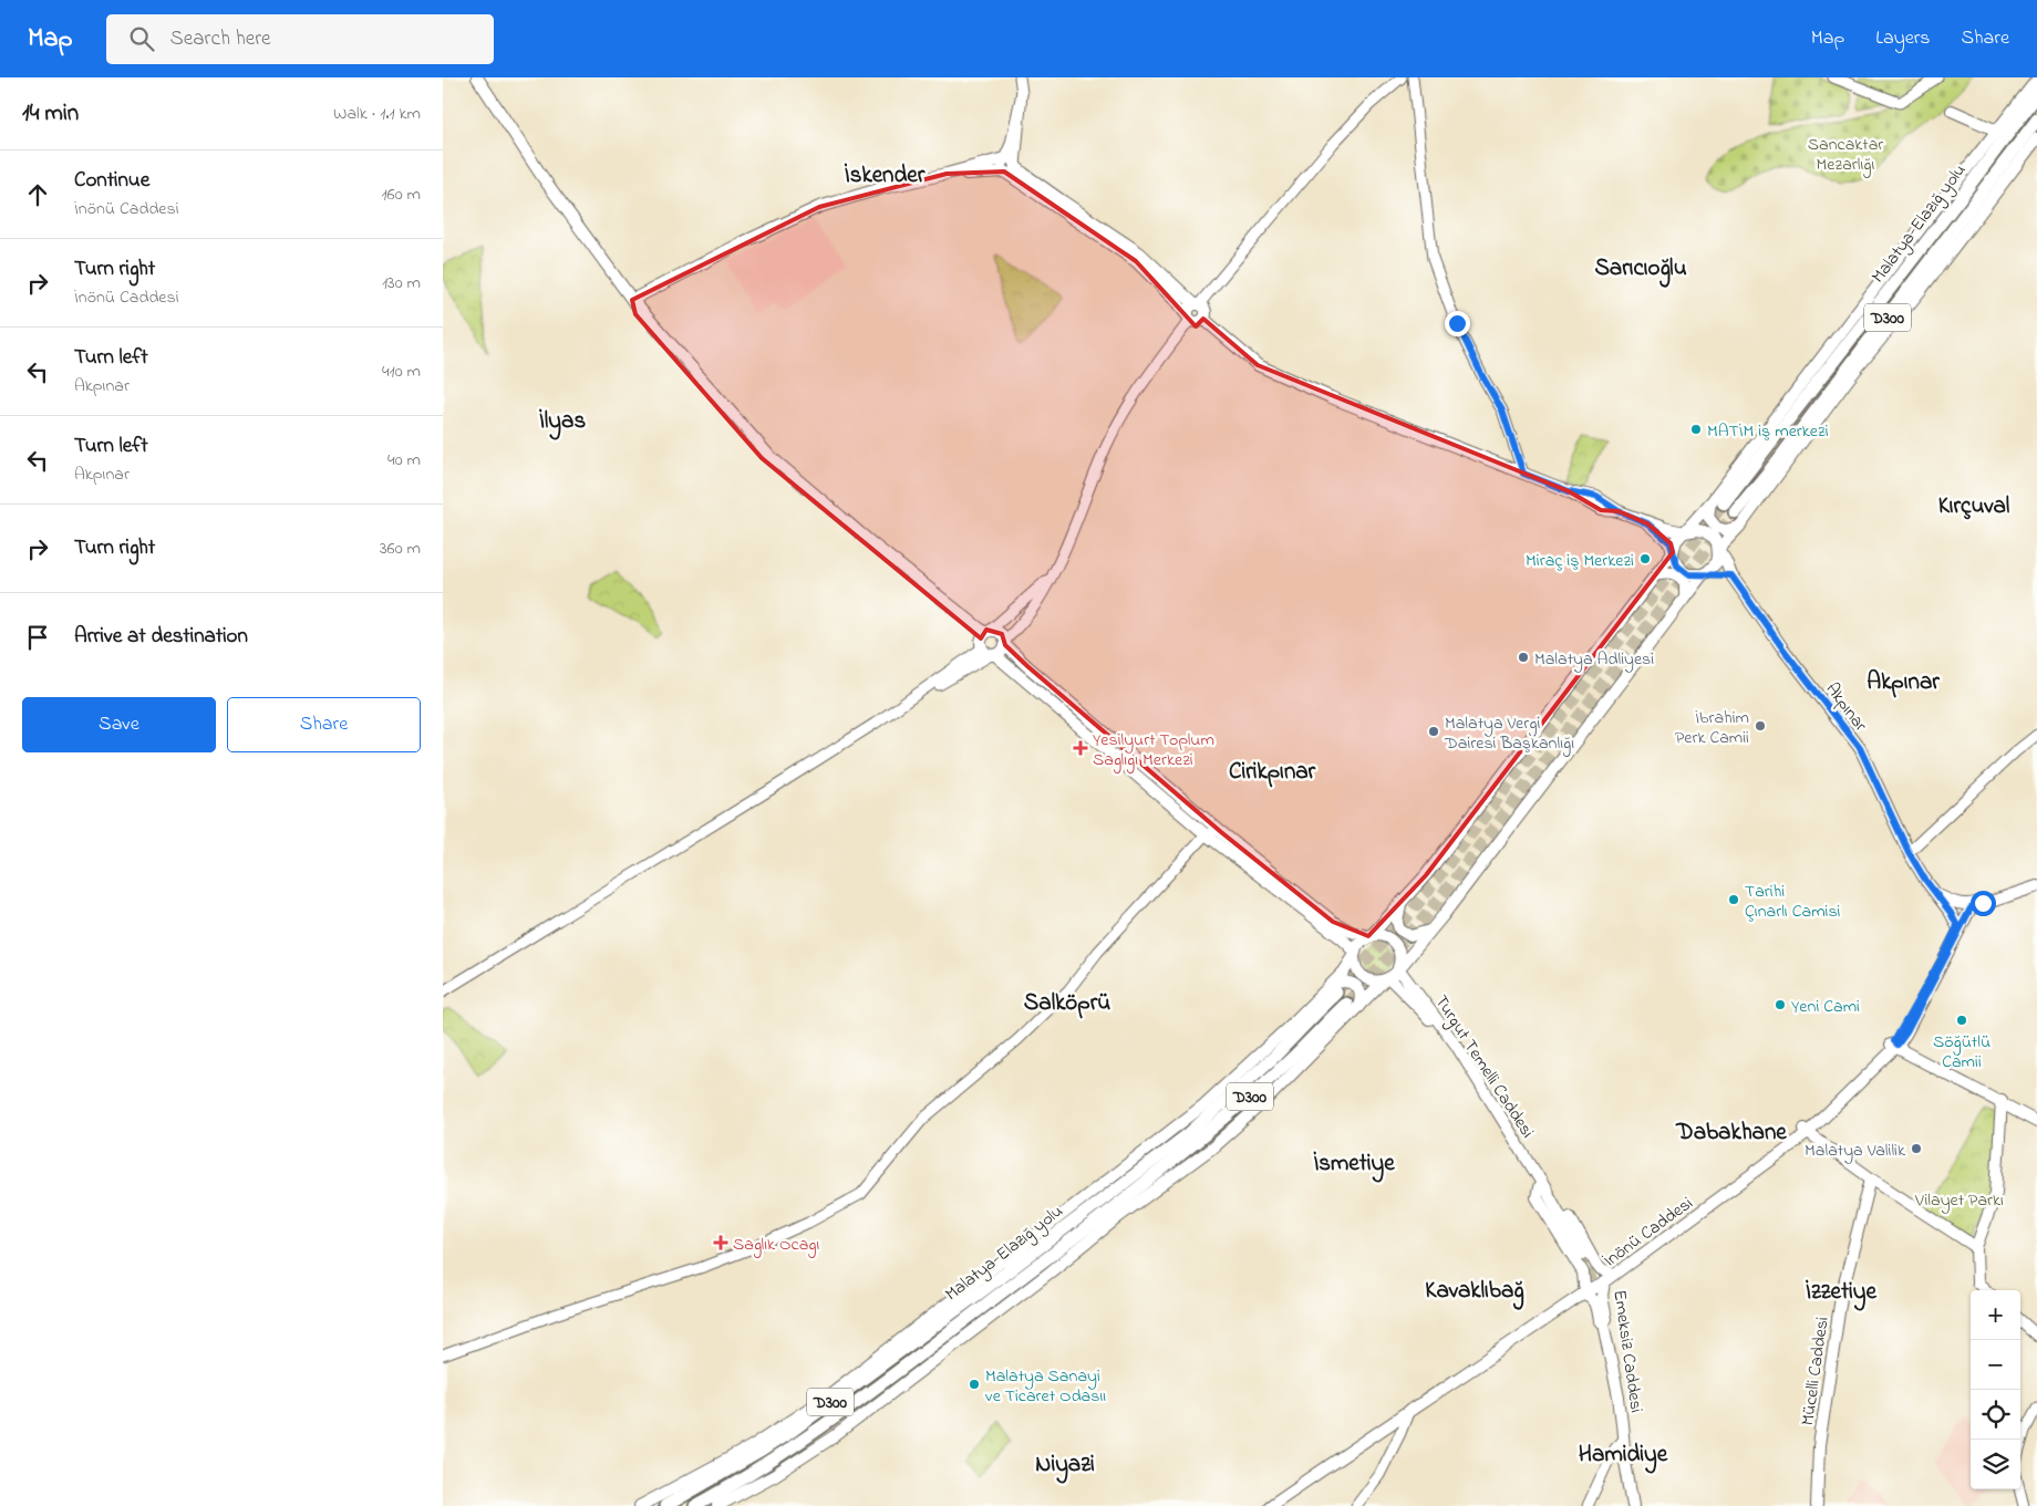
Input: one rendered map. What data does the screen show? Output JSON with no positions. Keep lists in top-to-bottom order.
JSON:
{
  "streets": {
    "highway": ["Malatya-Elazığ yolu", "D300"],
    "main road": [
      "Akpınar",
      "Turgut Temelli Caddesi",
      "İnönü Caddesi",
      "Emeksiz Caddesi",
      "Mücelli Caddesi"
    ]
  },
  "crossings": [
    ["Turgut Temelli Caddesi", "İnönü Caddesi"],
    ["Turgut Temelli Caddesi", "Emeksiz Caddesi"],
    ["İnönü Caddesi", "Emeksiz Caddesi"]
  ],
  "districts": [
    "İskender",
    "Sarıcıoğlu",
    "İlyas",
    "Kırçuval",
    "Akpınar",
    "Cirikpınar",
    "Salköprü",
    "Dabakhane",
    "İsmetiye",
    "Kavaklıbağ",
    "İzzetiye",
    "Hamidiye",
    "Niyazi"
  ],
  "parks": ["Sancaktar Mezarlığı", "Vilayet Parkı"],
  "places": {
    "other": [
      "MATİM iş merkezi",
      "Miraç iş Merkezi",
      "Malatya Adliyesi",
      "İbrahim Perk Camii",
      "Malatya Vergi Dairesi Başkanlığı",
      "Tarihi Çınarlı Camisi",
      "Yeni Cami",
      "Söğütlü Camii",
      "Malatya Valilik",
      "Malatya Sanayi ve Ticaret Odasıı"
    ],
    "health": ["Yesilyurt Toplum Saglıgı Merkezi", "Saglık Ocagı"]
  },
  "page": {
    "header": "Map",
    "search": "Search here",
    "nav": ["Map", "Layers", "Share"],
    "heading": ["14 min", "Walk · 1.1 km"],
    "list": [
      ["Continue", "İnönü Caddesi", "160 m"],
      ["Turn right", "İnönü Caddesi", "130 m"],
      ["Turn left", "Akpınar", "410 m"],
      ["Turn left", "Akpınar", "40 m"],
      ["Turn right", "360 m"],
      "Arrive at destination"
    ],
    "buttons": ["Save", "Share"],
    "map_buttons": ["+", "−"]
  }
}
